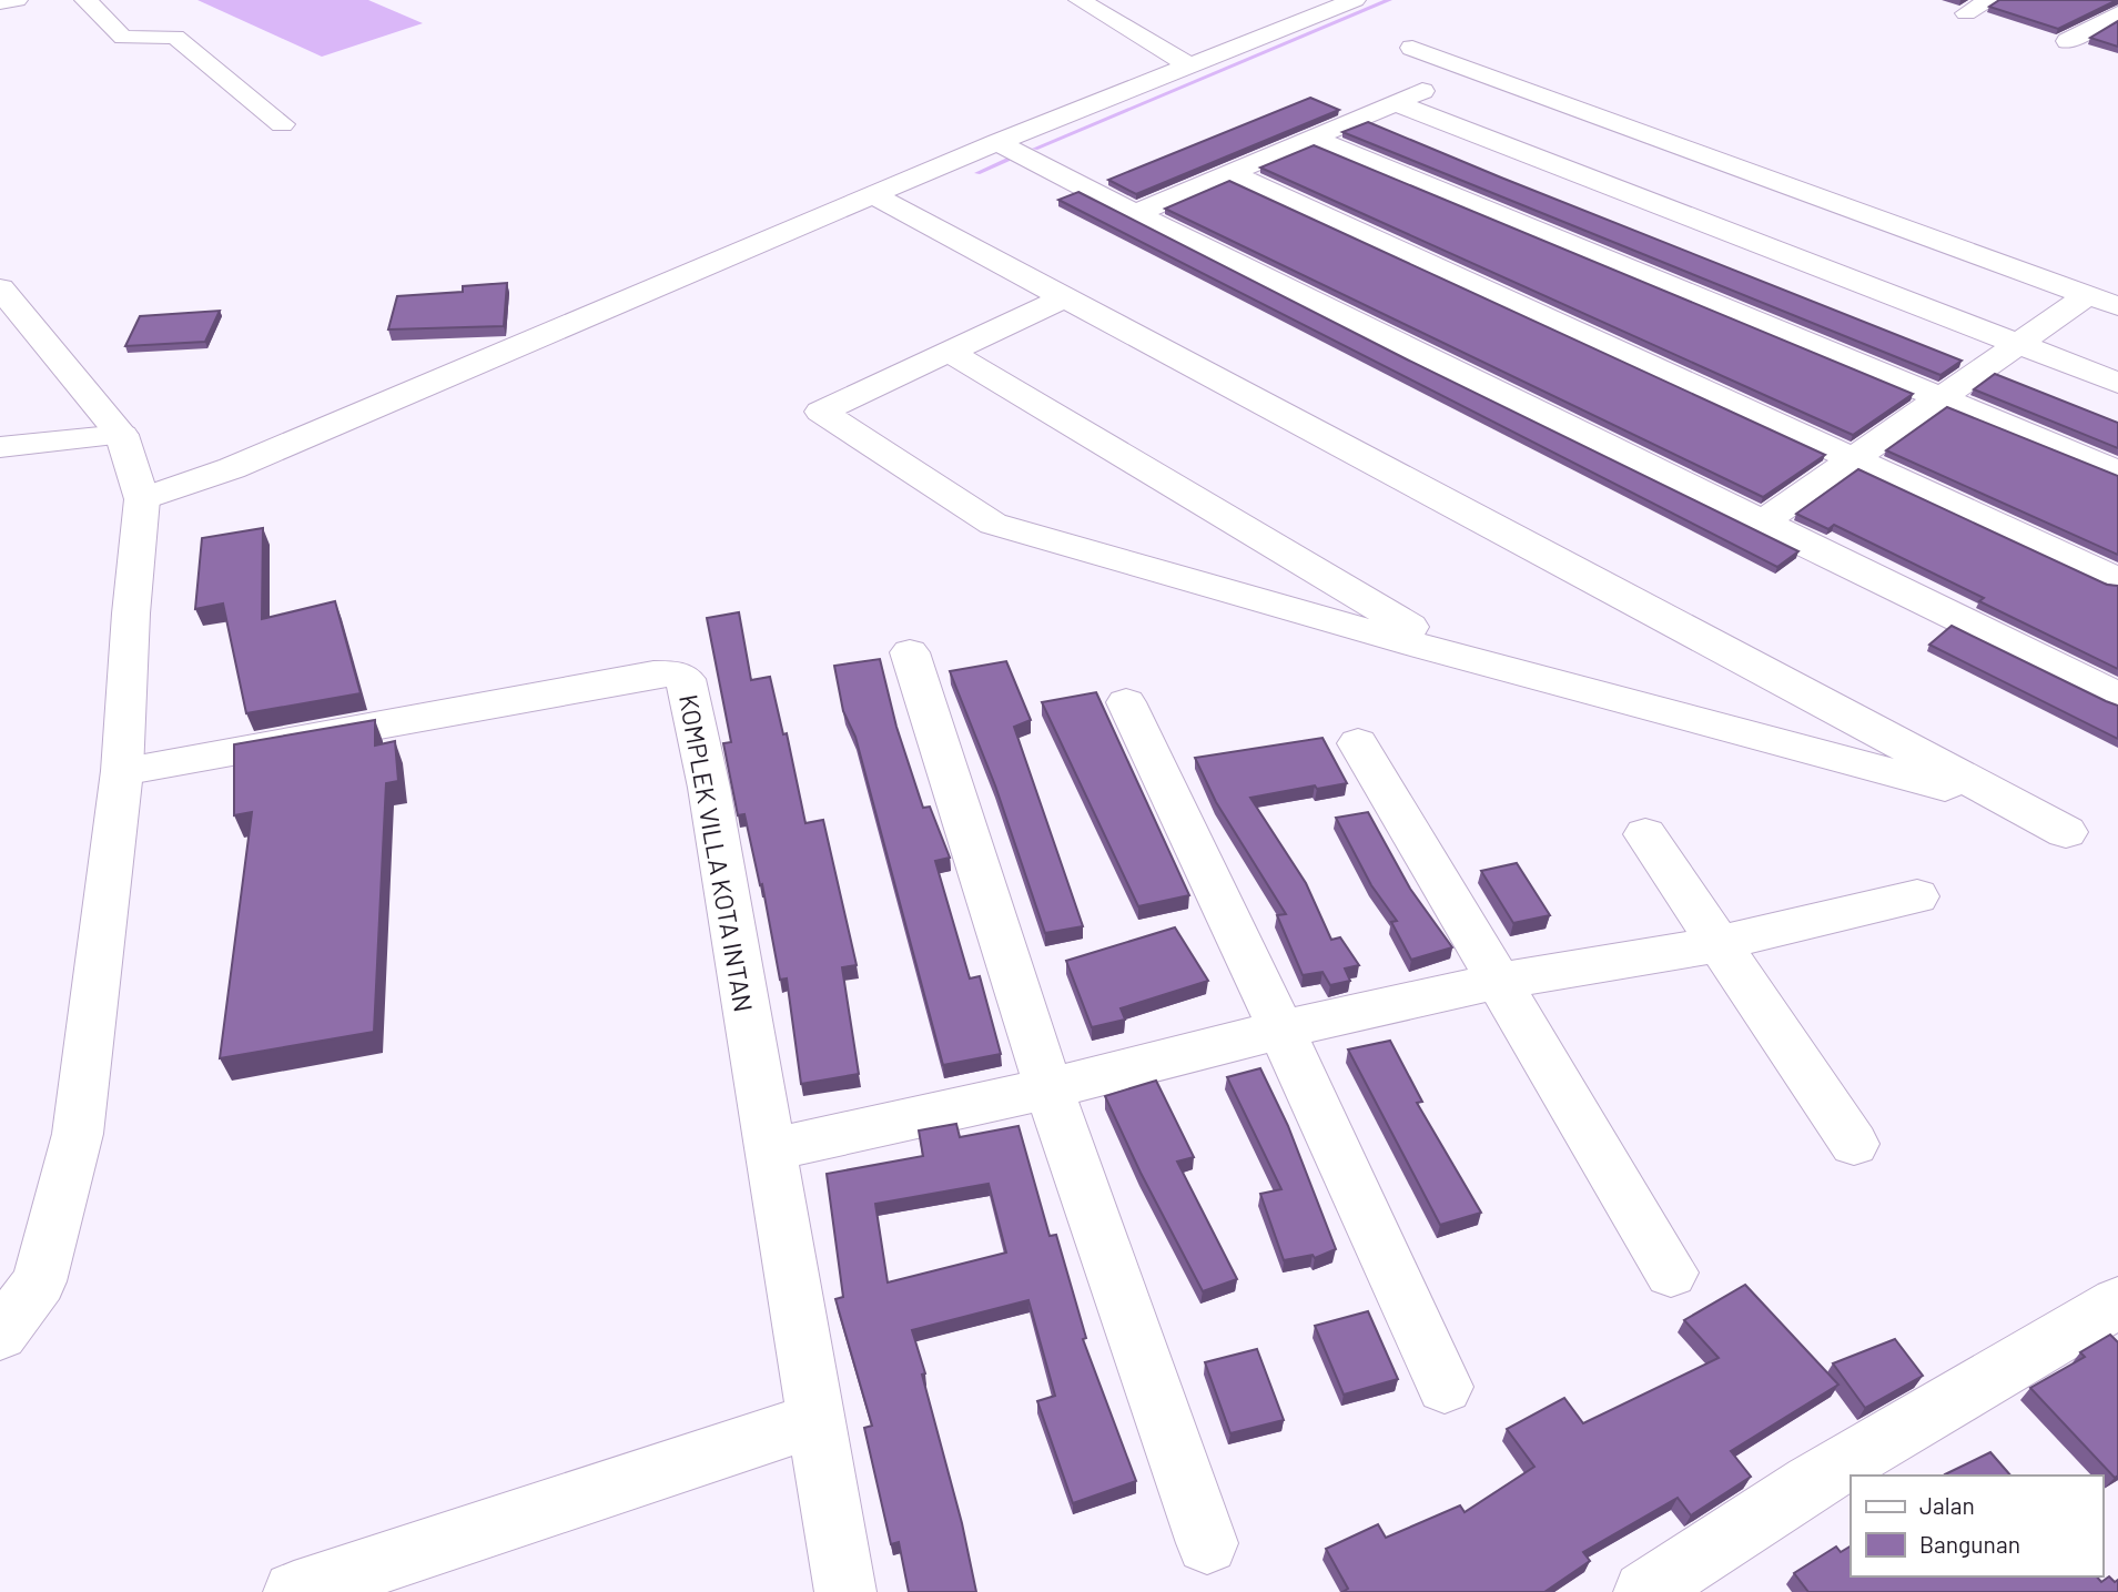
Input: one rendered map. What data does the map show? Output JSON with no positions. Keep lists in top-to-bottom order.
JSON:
{
  "streets": {
    "street": ["KOMPLEK VILLA KOTA INTAN"]
  },
  "legend": ["Jalan", "Bangunan"]
}
